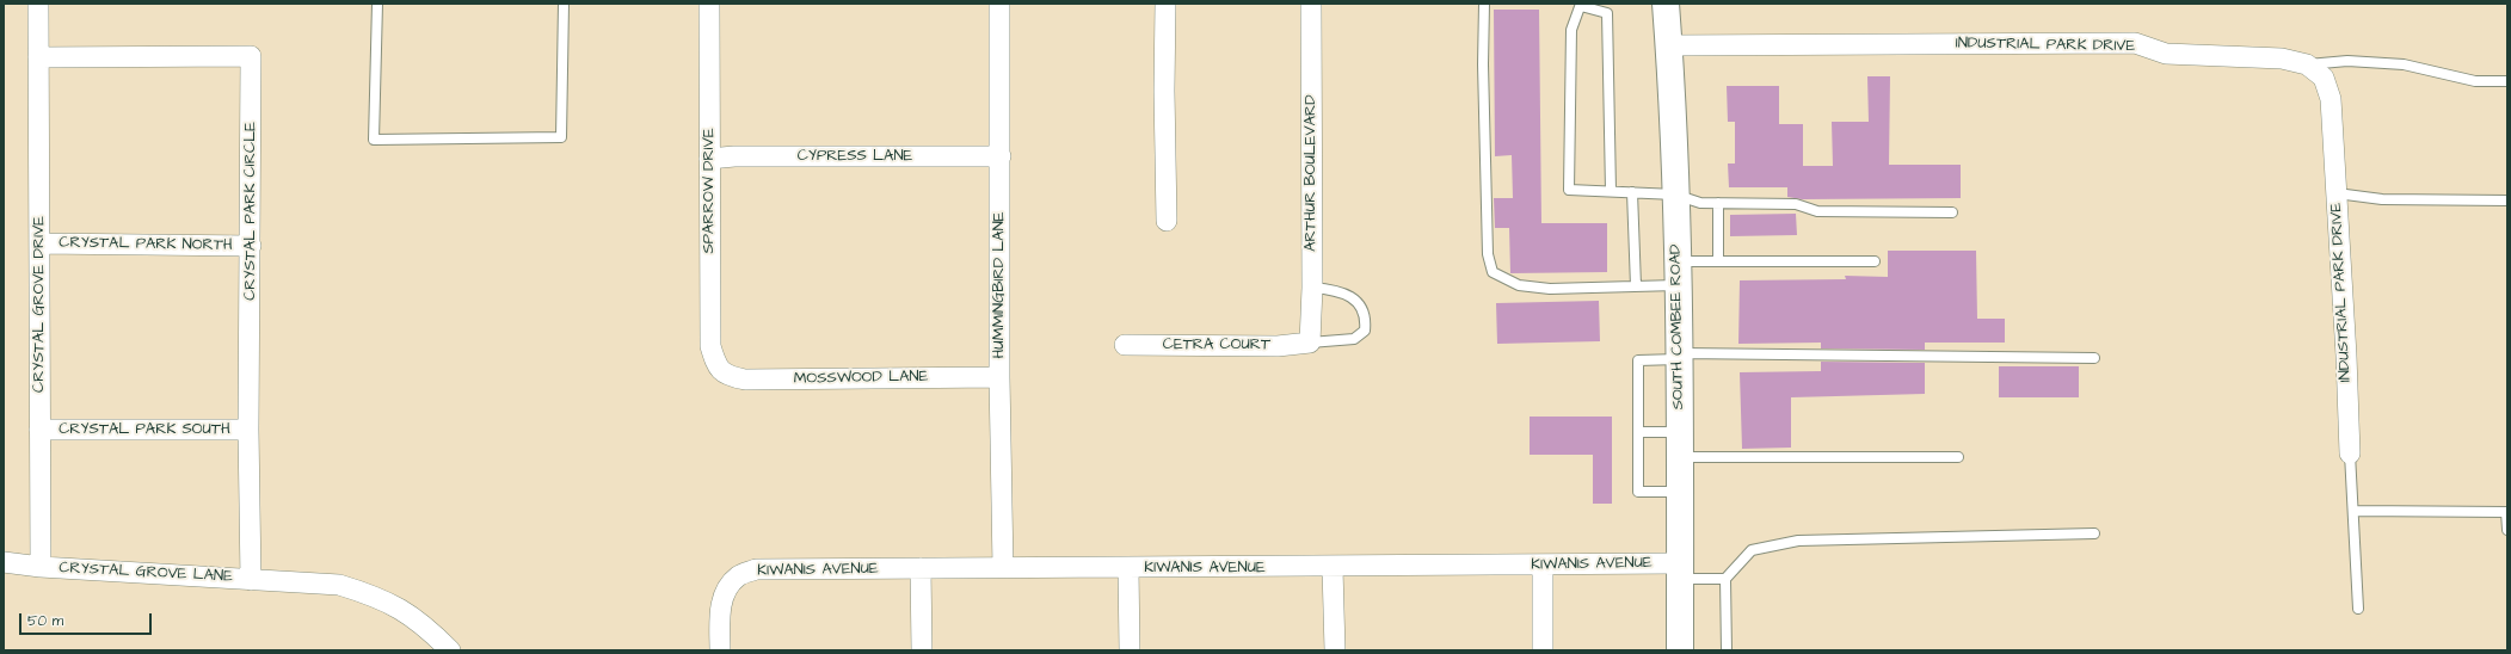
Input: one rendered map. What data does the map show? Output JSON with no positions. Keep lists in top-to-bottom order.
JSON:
{
  "streets": {
    "main road": ["SOUTH COMBEE ROAD"],
    "street": [
      "INDUSTRIAL PARK DRIVE",
      "CYPRESS LANE",
      "ARTHUR BOULEVARD",
      "SPARROW DRIVE",
      "CRYSTAL PARK CIRCLE",
      "CRYSTAL PARK NORTH",
      "HUMMINGBIRD LANE",
      "CRYSTAL GROVE DRIVE",
      "CETRA COURT",
      "MOSSWOOD LANE",
      "CRYSTAL PARK SOUTH",
      "KIWANIS AVENUE",
      "CRYSTAL GROVE LANE"
    ]
  },
  "crossings": [
    ["INDUSTRIAL PARK DRIVE", "SOUTH COMBEE ROAD"],
    ["CYPRESS LANE", "SPARROW DRIVE"],
    ["CYPRESS LANE", "HUMMINGBIRD LANE"],
    ["ARTHUR BOULEVARD", "CETRA COURT"],
    ["SPARROW DRIVE", "MOSSWOOD LANE"],
    ["CRYSTAL PARK CIRCLE", "CRYSTAL PARK NORTH"],
    ["CRYSTAL PARK CIRCLE", "CRYSTAL GROVE DRIVE"],
    ["CRYSTAL PARK CIRCLE", "CRYSTAL PARK SOUTH"],
    ["CRYSTAL PARK CIRCLE", "CRYSTAL GROVE LANE"],
    ["CRYSTAL PARK NORTH", "CRYSTAL GROVE DRIVE"],
    ["HUMMINGBIRD LANE", "MOSSWOOD LANE"],
    ["HUMMINGBIRD LANE", "KIWANIS AVENUE"],
    ["CRYSTAL GROVE DRIVE", "CRYSTAL PARK SOUTH"],
    ["CRYSTAL GROVE DRIVE", "CRYSTAL GROVE LANE"],
    ["SOUTH COMBEE ROAD", "KIWANIS AVENUE"]
  ],
  "scale_bar": "50 m"
}
